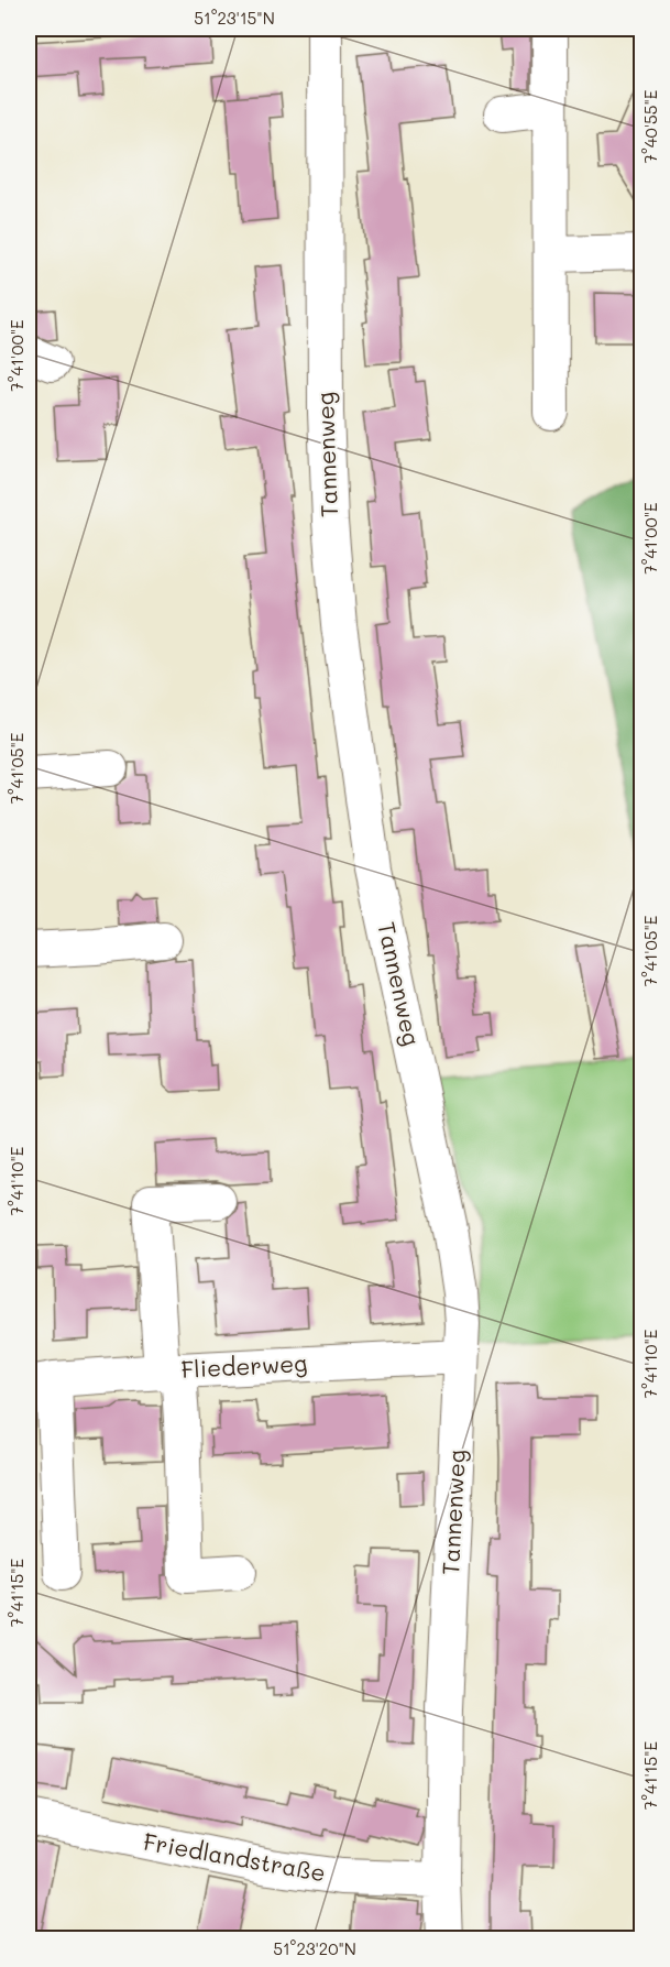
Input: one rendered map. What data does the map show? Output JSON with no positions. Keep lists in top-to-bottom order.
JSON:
{
  "streets": {
    "street": ["Tannenweg", "Fliederweg", "Friedlandstraße"]
  },
  "crossings": [
    ["Tannenweg", "Fliederweg"],
    ["Tannenweg", "Friedlandstraße"]
  ],
  "coordinates": [
    "51°23'15\"N",
    "7°40'55\"E",
    "7°41'00\"E",
    "7°41'05\"E",
    "7°41'10\"E",
    "7°41'15\"E",
    "51°23'20\"N"
  ]
}
